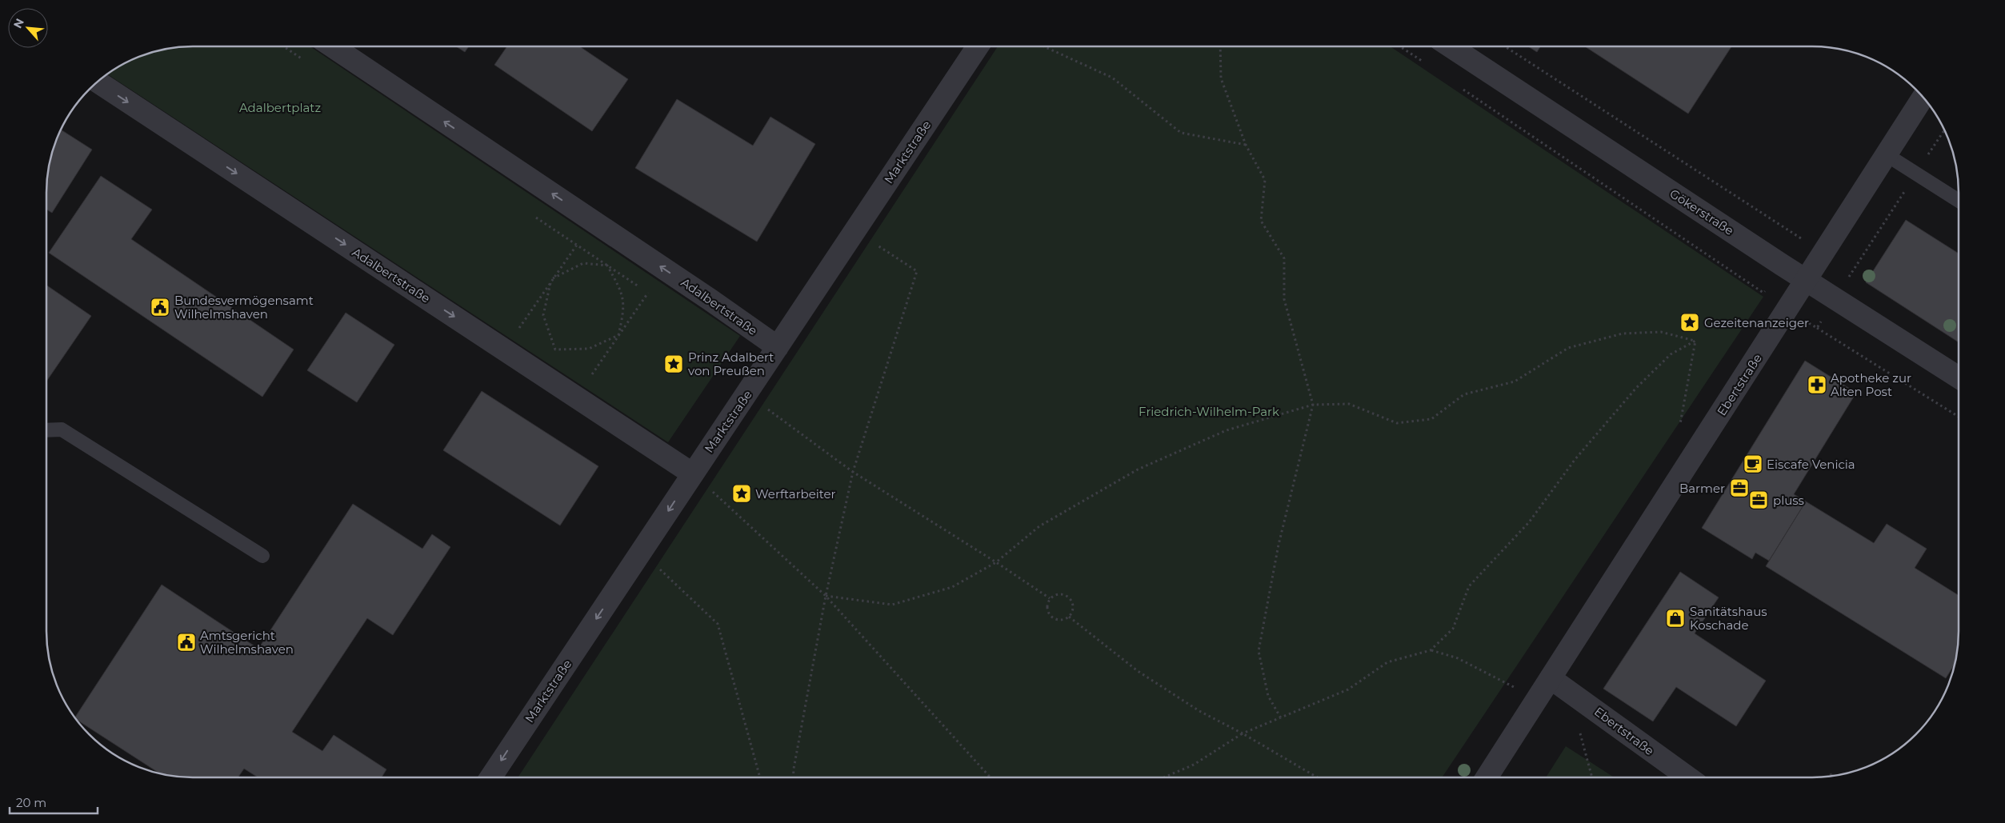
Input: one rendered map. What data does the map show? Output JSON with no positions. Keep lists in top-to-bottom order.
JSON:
{
  "streets": {
    "street": [
      "Marktstraße",
      "Gökerstraße",
      "Adalbertstraße",
      "Ebertstraße"
    ]
  },
  "crossings": [
    ["Marktstraße", "Adalbertstraße"],
    ["Gökerstraße", "Ebertstraße"]
  ],
  "one_way": ["Marktstraße"],
  "parks": ["Adalbertplatz", "Friedrich-Wilhelm-Park"],
  "places": {
    "public building": ["Bundesvermögensamt Wilhelmshaven", "Amtsgericht Wilhelmshaven"],
    "place": ["Gezeitenanzeiger", "Prinz Adalbert von Preußen", "Werftarbeiter"],
    "pharmacy": ["Apotheke zur Alten Post"],
    "cafe": ["Eiscafe Venicia"],
    "office": ["Barmer", "pluss"],
    "shop": ["Sanitätshaus Koschade"]
  },
  "scale_bar": "20 m",
  "north": "top left"
}
